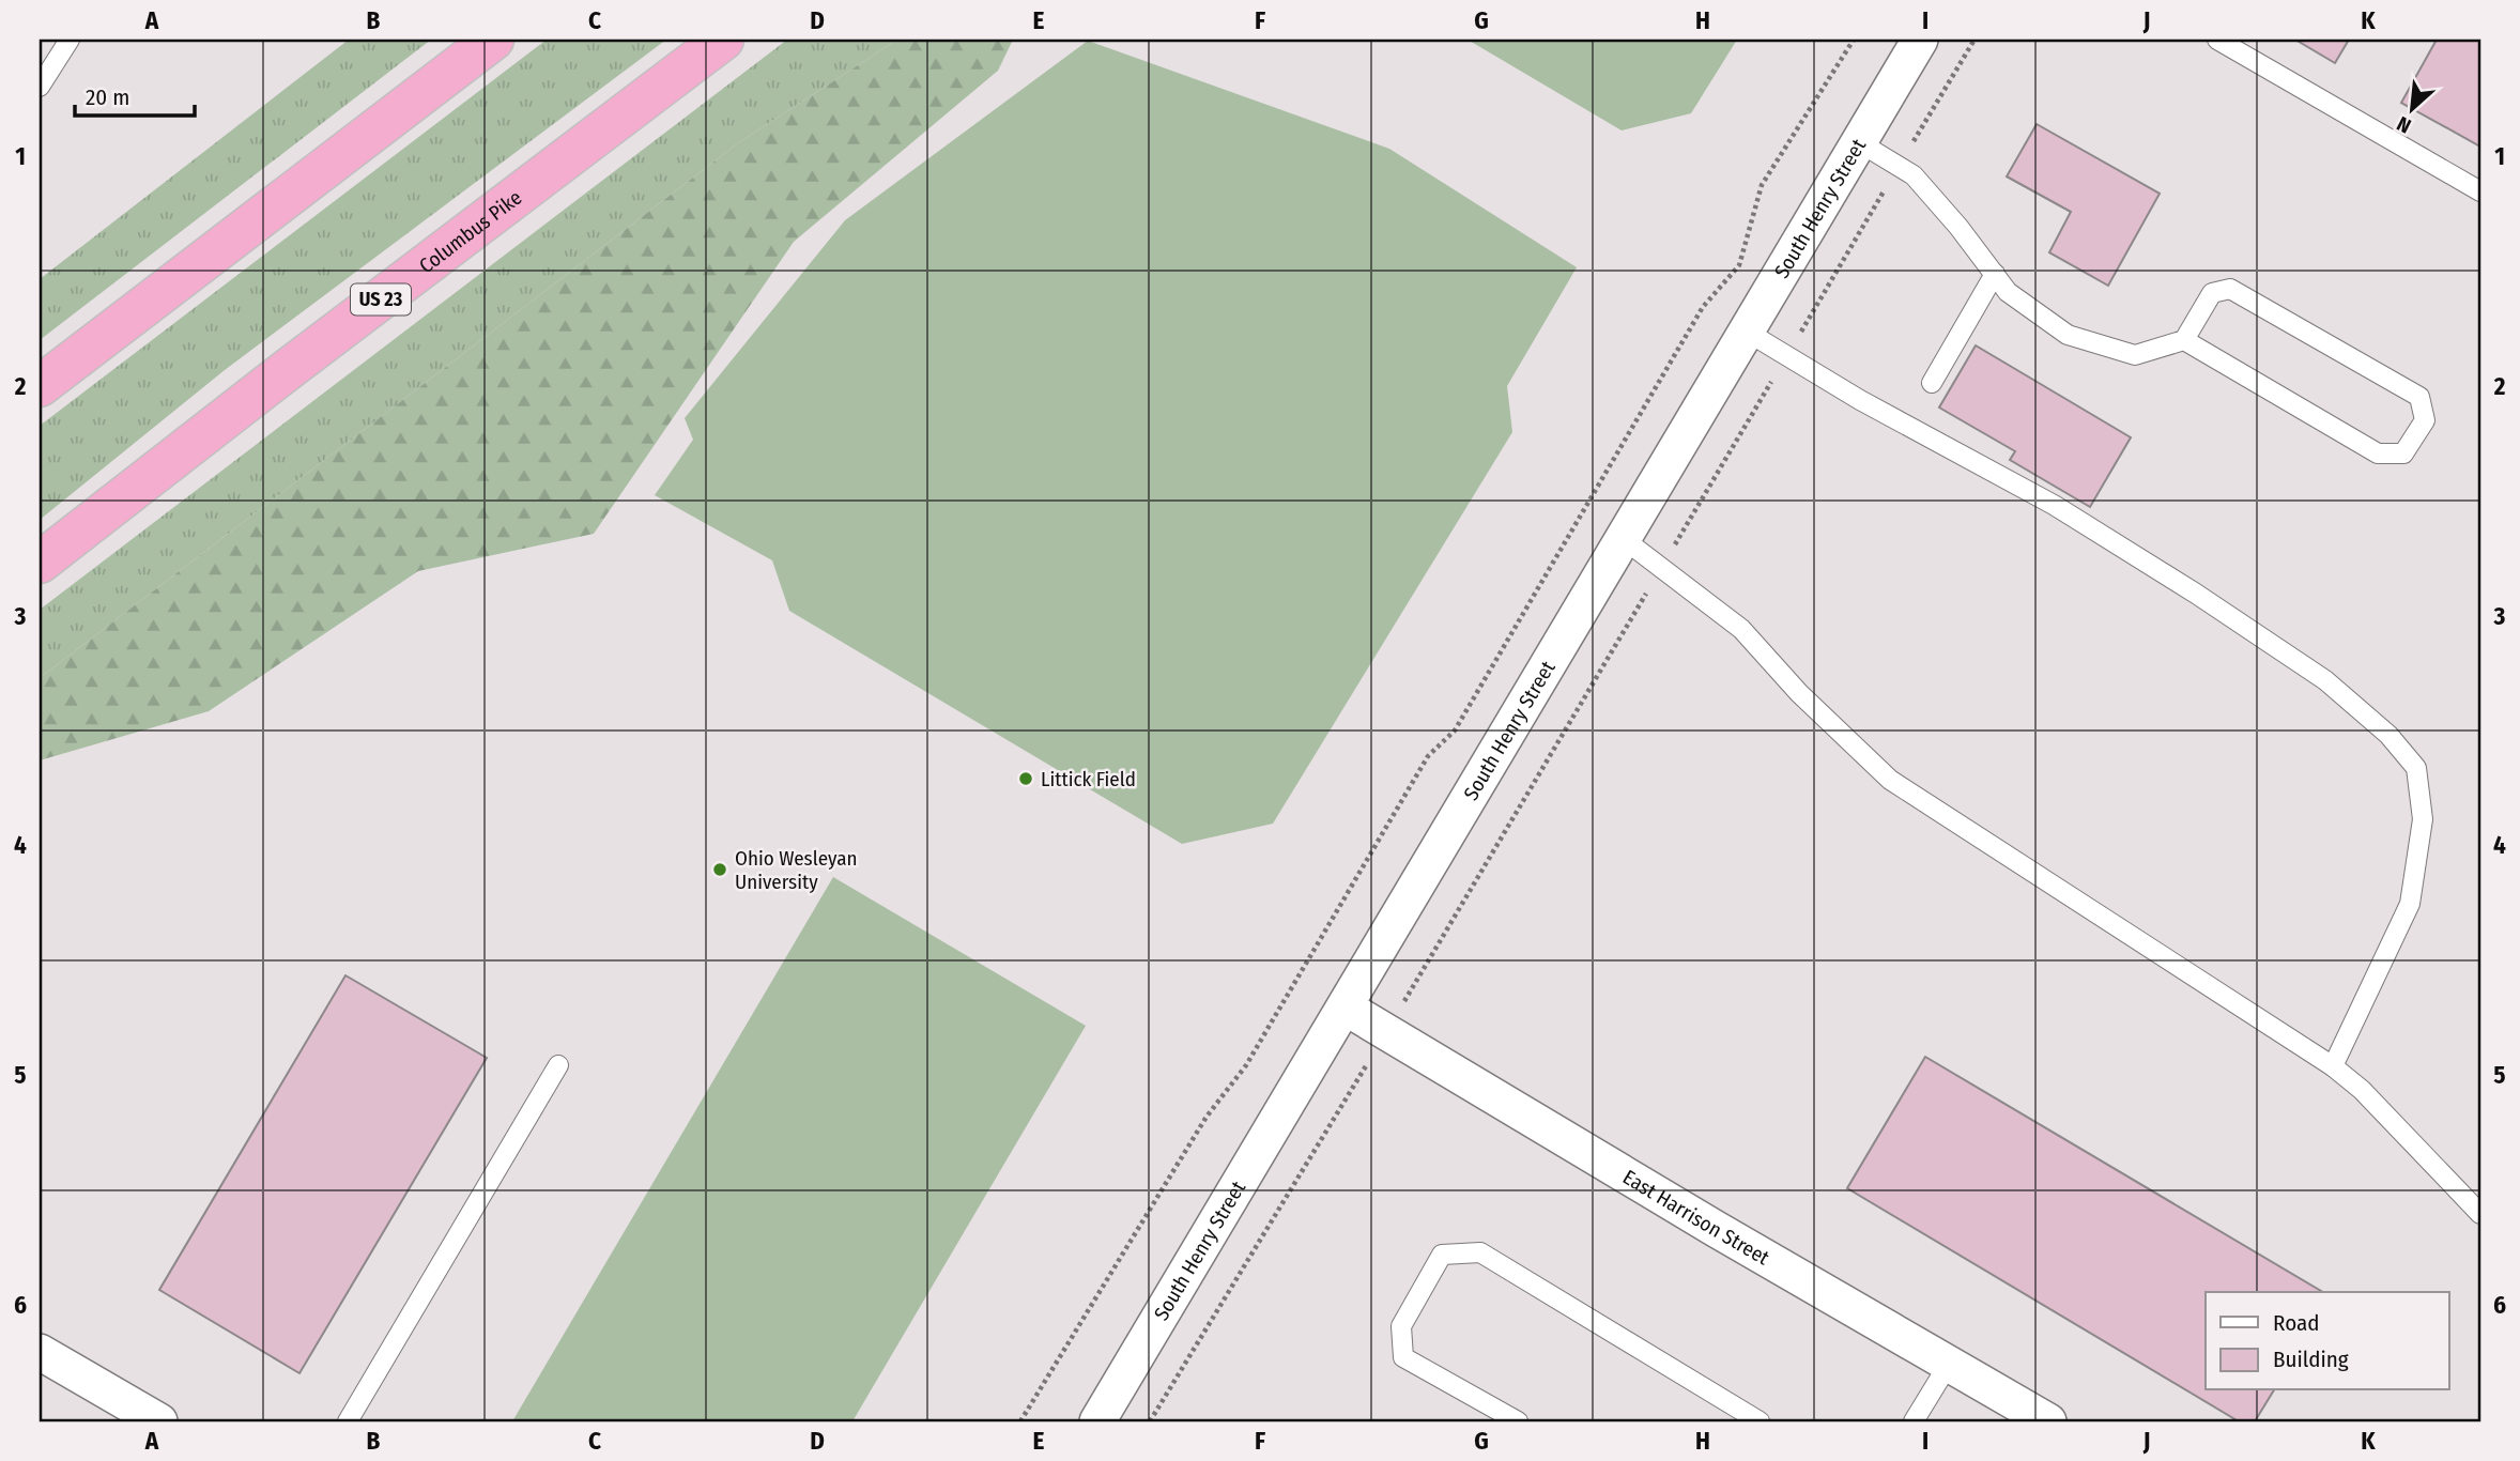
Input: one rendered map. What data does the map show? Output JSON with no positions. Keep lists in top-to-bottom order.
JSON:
{
  "streets": {
    "highway": ["Columbus Pike", "US 23"],
    "street": ["South Henry Street", "East Harrison Street"]
  },
  "crossings": [
    ["South Henry Street", "East Harrison Street"]
  ],
  "places": ["Littick Field", "Ohio Wesleyan University"],
  "legend": ["Road", "Building"],
  "scale_bar": "20 m",
  "north": "bottom left",
  "grid": {
    "columns": [
      "A",
      "B",
      "C",
      "D",
      "E",
      "F",
      "G",
      "H",
      "I",
      "J",
      "K"
    ],
    "rows": [
      "1",
      "2",
      "3",
      "4",
      "5",
      "6"
    ]
  }
}
